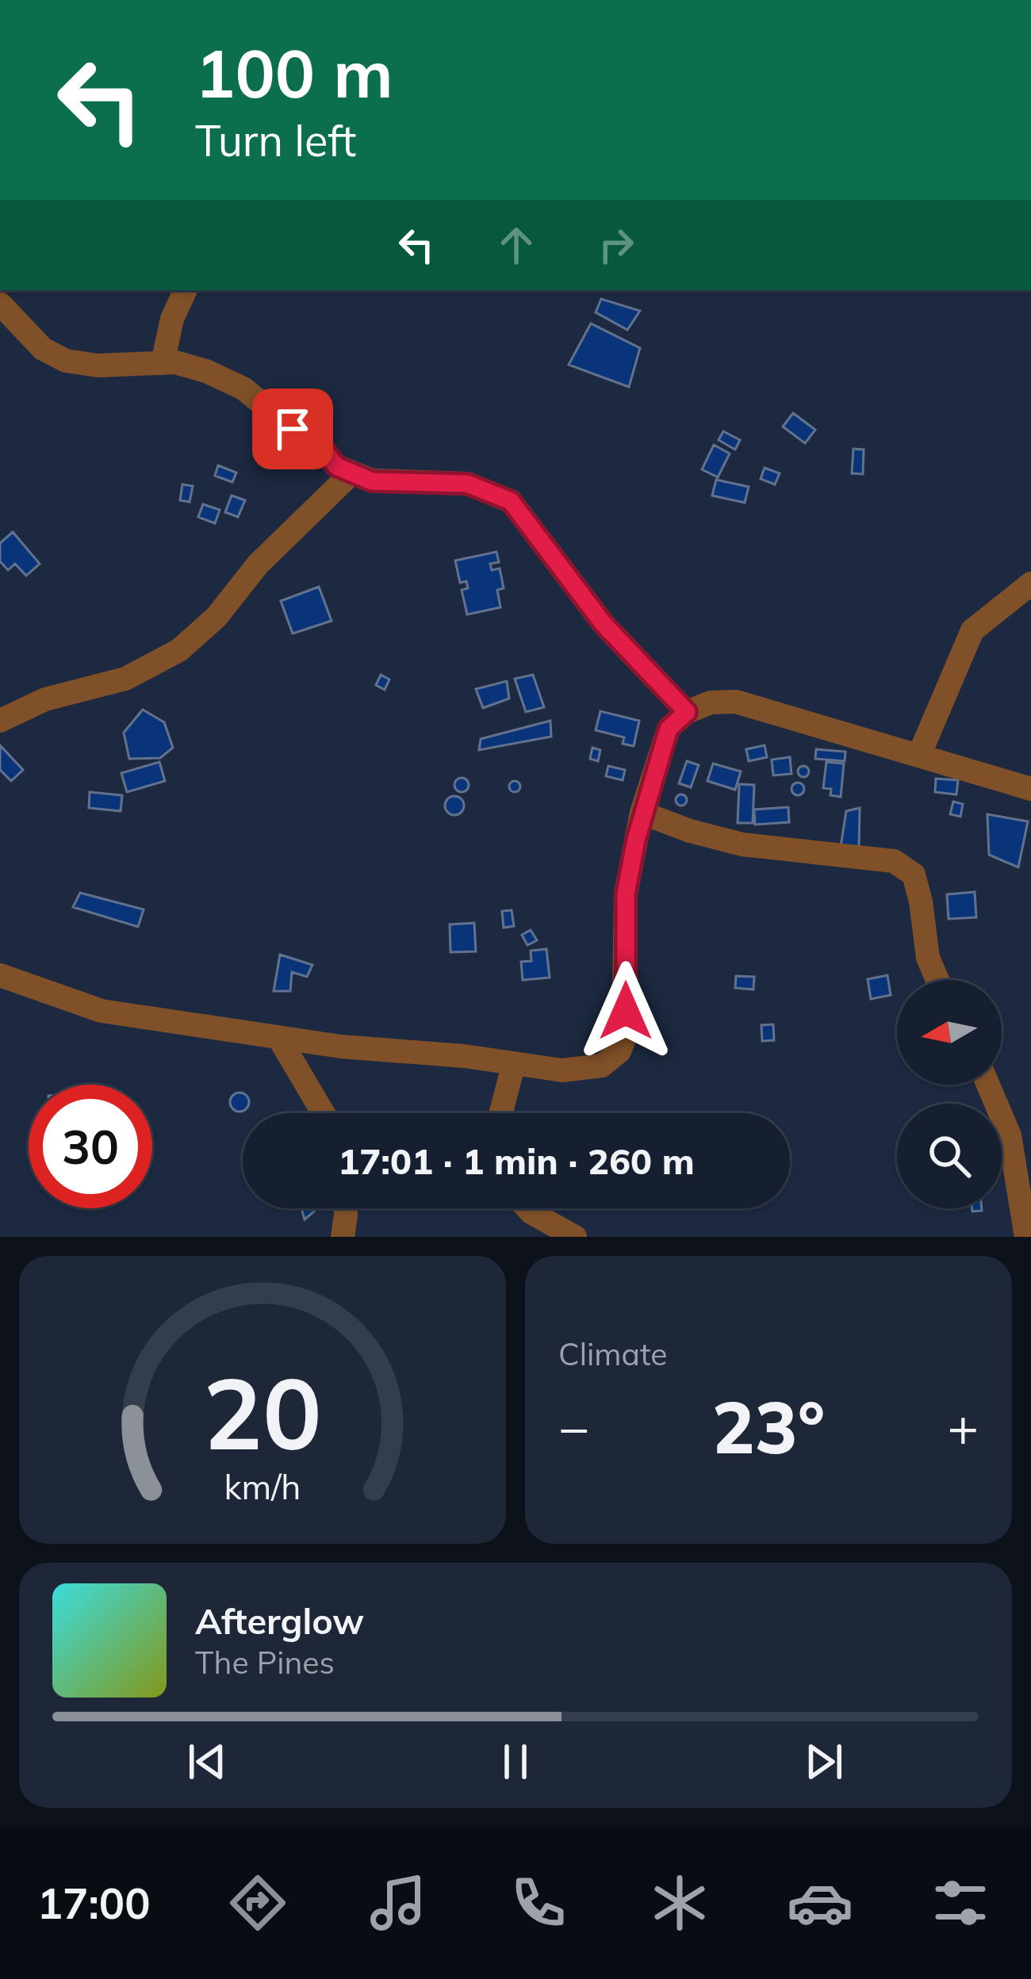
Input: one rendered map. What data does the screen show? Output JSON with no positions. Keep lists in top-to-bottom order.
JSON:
{
  "north": "left",
  "page": {
    "turn": ["100 m", "Turn left"],
    "limit": "30",
    "trip": "17:01 · 1 min · 260 m",
    "tile": "Climate",
    "heat": ["−", "23°", "+"],
    "song": ["Afterglow", "The Pines"],
    "tabs": "17:00",
    "gauge": ["20", "km/h"]
  }
}
